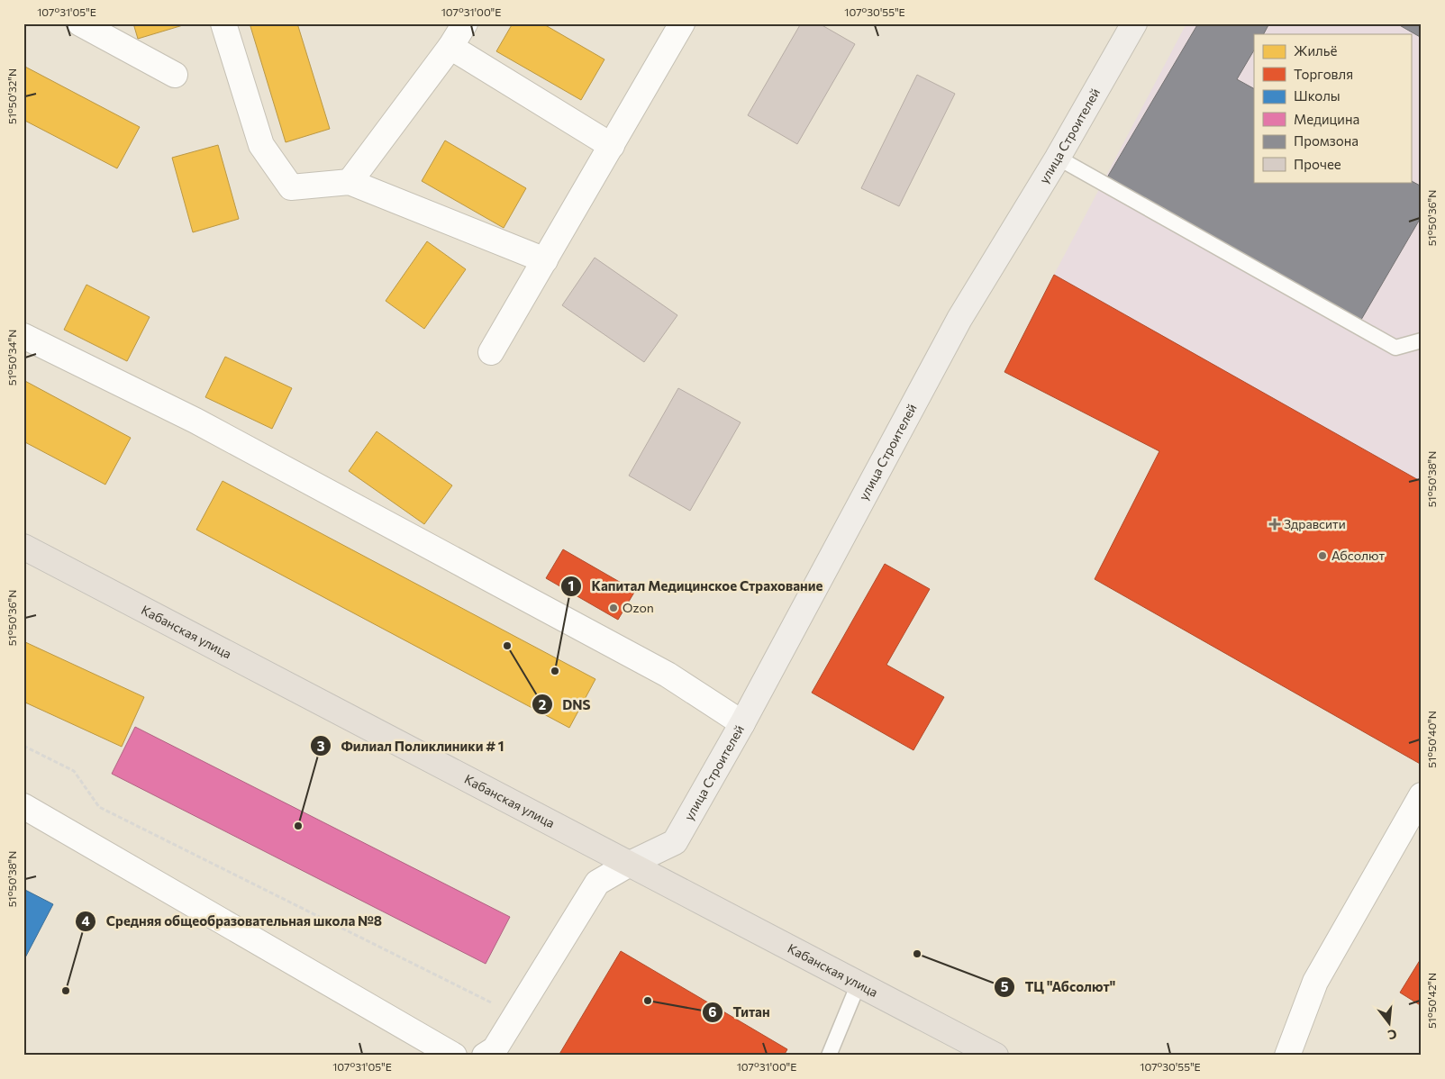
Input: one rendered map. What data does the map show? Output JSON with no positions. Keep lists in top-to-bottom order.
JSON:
{
  "streets": {
    "main road": ["Кабанская улица"],
    "street": ["улица Строителей"]
  },
  "crossings": [
    ["улица Строителей", "Кабанская улица"]
  ],
  "places": {
    "health": ["Здравсити"],
    "other": [
      "Абсолют",
      "Ozon",
      "DNS",
      "Капитал Медицинское Страхование",
      "Филиал Поликлиники # 1",
      "ТЦ \"Абсолют\"",
      "Средняя общеобразовательная школа №8",
      "Титан"
    ]
  },
  "legend": [
    "Жильё",
    "Торговля",
    "Школы",
    "Медицина",
    "Промзона",
    "Прочее"
  ],
  "north": "bottom",
  "coordinates": [
    "107°31'05\"E",
    "107°31'00\"E",
    "107°30'55\"E",
    "51°50'32\"N",
    "51°50'36\"N",
    "51°50'34\"N",
    "51°50'38\"N",
    "51°50'40\"N",
    "51°50'42\"N"
  ]
}
